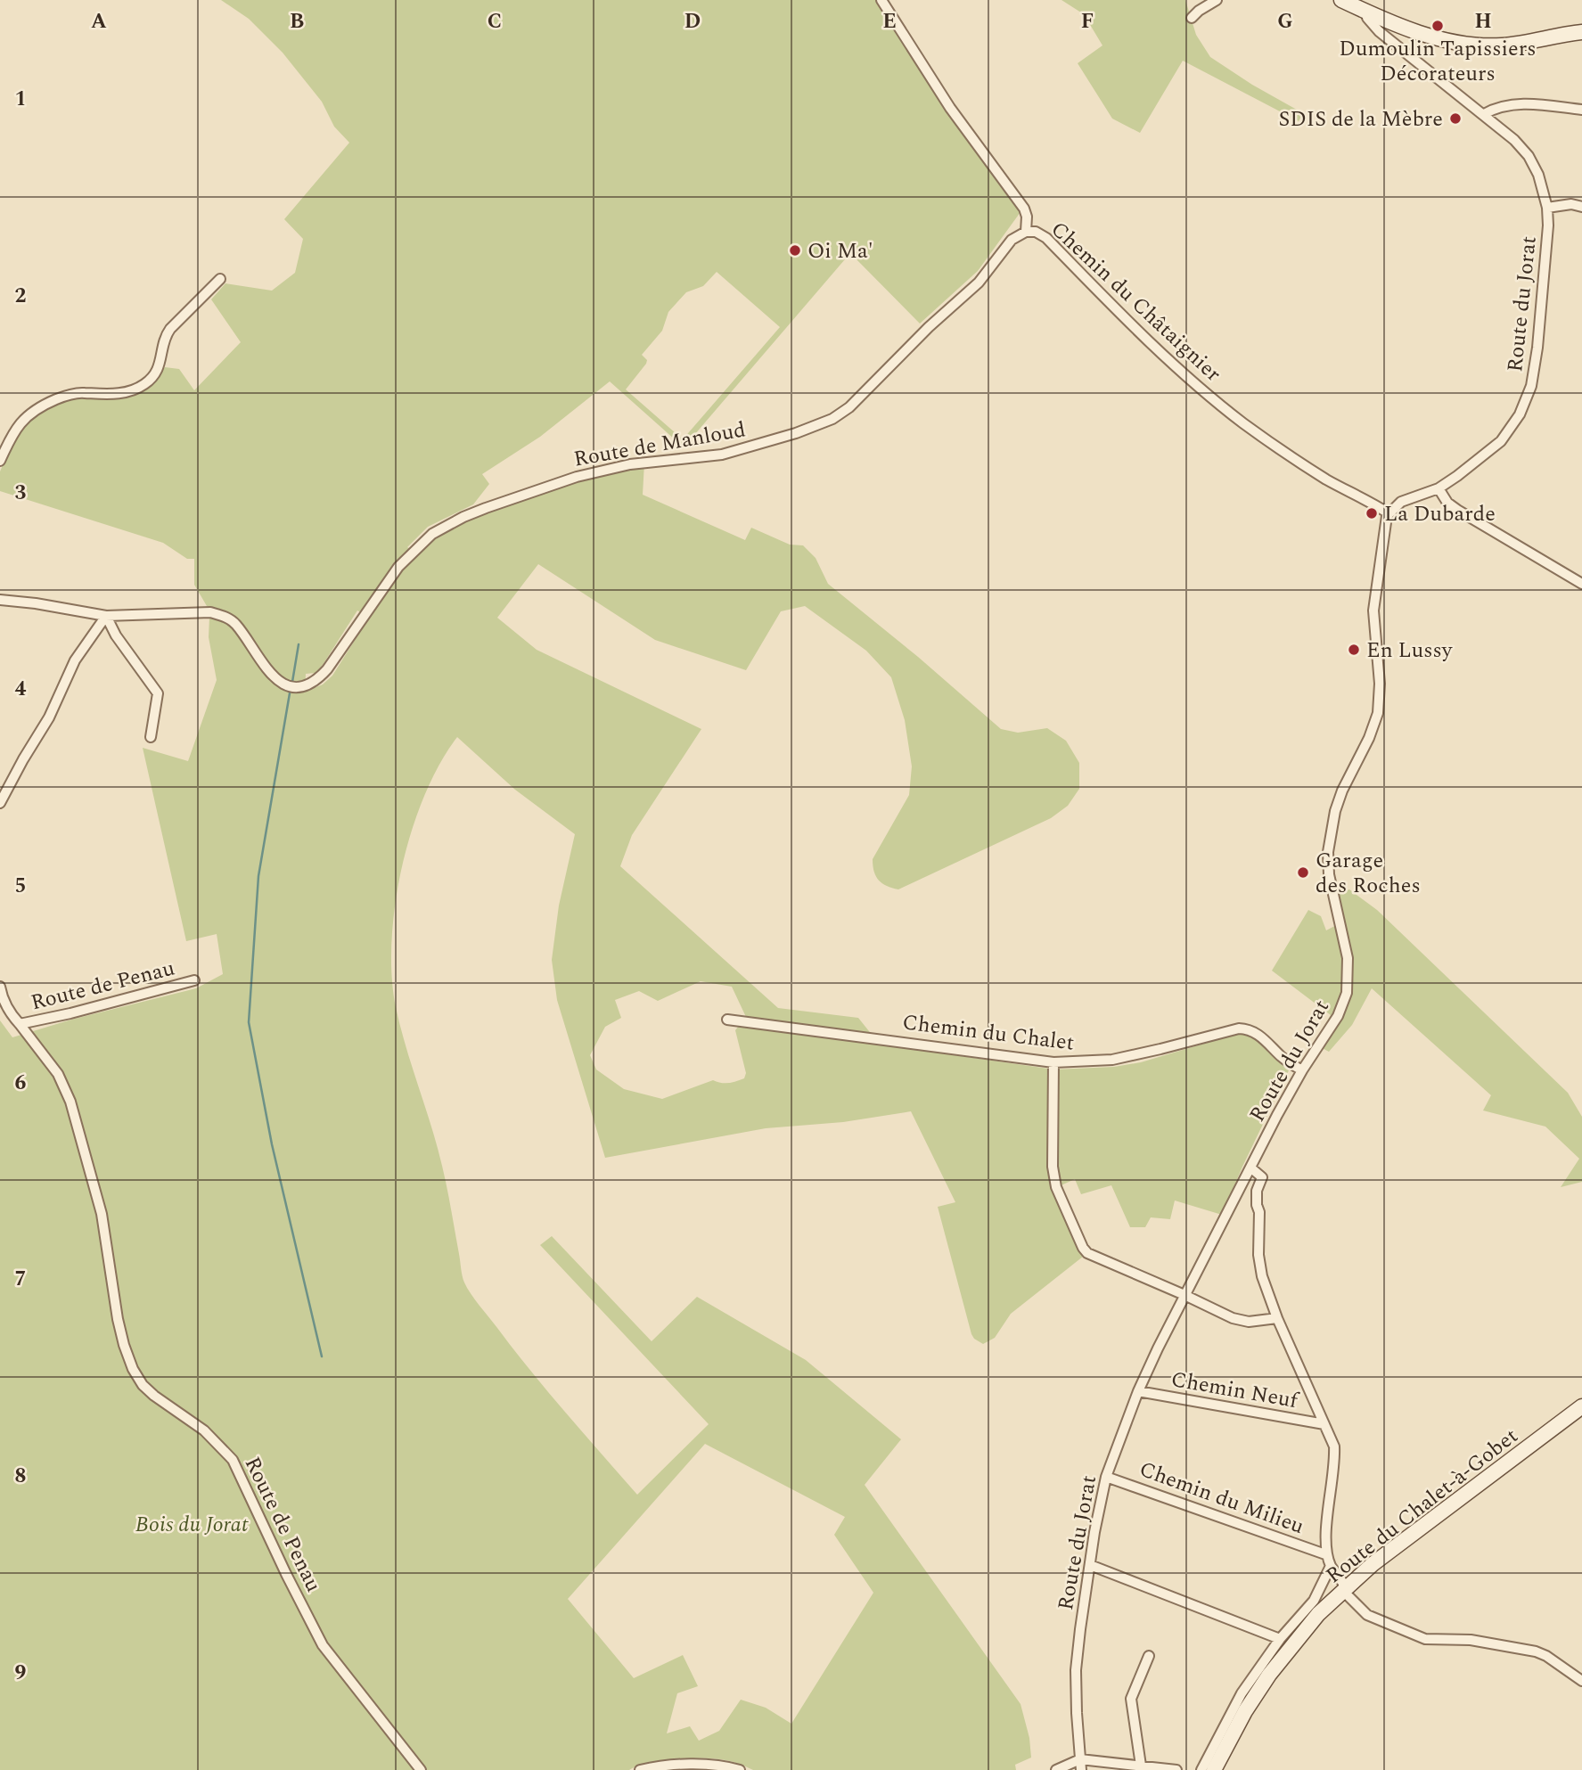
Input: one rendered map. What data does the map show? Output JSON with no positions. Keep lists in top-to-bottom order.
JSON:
{
  "streets": {
    "main road": ["Route du Chalet-à-Gobet"],
    "street": [
      "Chemin du Châtaignier",
      "Route du Jorat",
      "Route de Manloud",
      "Route de Penau",
      "Chemin du Chalet",
      "Chemin Neuf",
      "Chemin du Milieu"
    ]
  },
  "crossings": [
    ["Chemin du Châtaignier", "Route du Jorat"],
    ["Chemin du Châtaignier", "Route de Manloud"],
    ["Route du Jorat", "Chemin du Chalet"],
    ["Route du Jorat", "Chemin Neuf"],
    ["Route du Jorat", "Chemin du Milieu"]
  ],
  "parks": ["Bois du Jorat"],
  "places": [
    "Dumoulin Tapissiers Décorateurs",
    "SDIS de la Mèbre",
    "Oi Ma'",
    "La Dubarde",
    "En Lussy",
    "Garage des Roches"
  ],
  "grid": {
    "columns": [
      "A",
      "B",
      "C",
      "D",
      "E",
      "F",
      "G",
      "H"
    ],
    "rows": [
      "1",
      "2",
      "3",
      "4",
      "5",
      "6",
      "7",
      "8",
      "9"
    ]
  }
}
